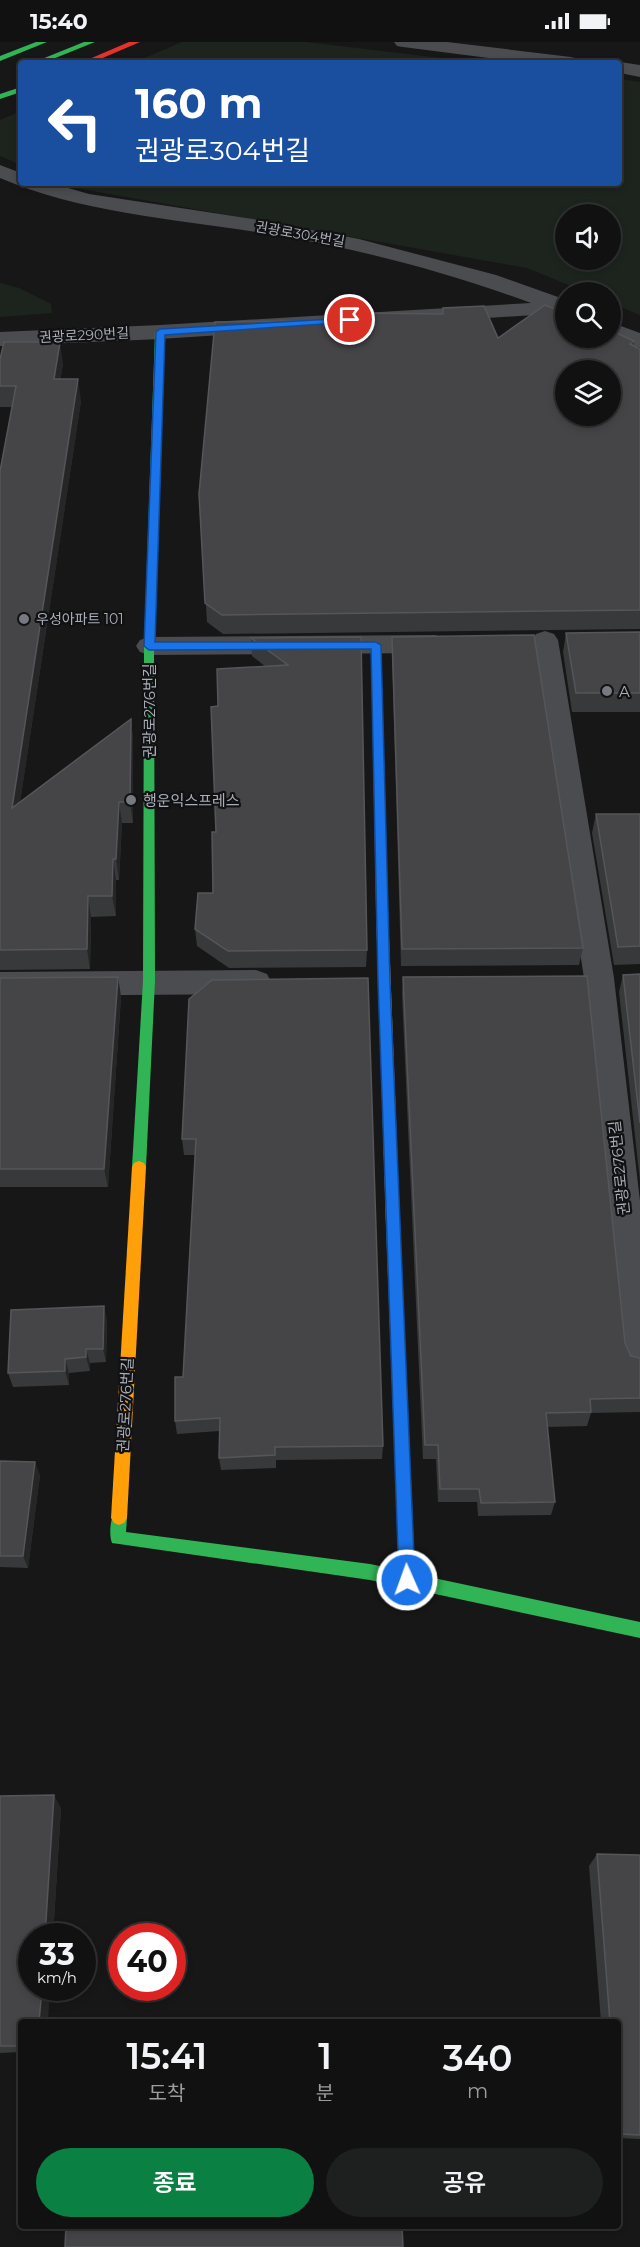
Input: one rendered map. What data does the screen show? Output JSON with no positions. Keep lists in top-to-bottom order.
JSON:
{
  "streets": {
    "street": ["권광로304번길", "권광로290번길", "권광로276번길"]
  },
  "crossings": [
    ["권광로290번길", "권광로276번길"]
  ],
  "places": ["우성아파트 101", "A", "행운익스프레스"],
  "page": {
    "status": "15:40",
    "turn": ["160 m", "권광로304번길"],
    "speed": "33 km/h",
    "limit": "40",
    "eta": [
      "15:41",
      "도착",
      "1",
      "분",
      "340",
      "m"
    ],
    "buttons": ["종료", "공유"]
  }
}
